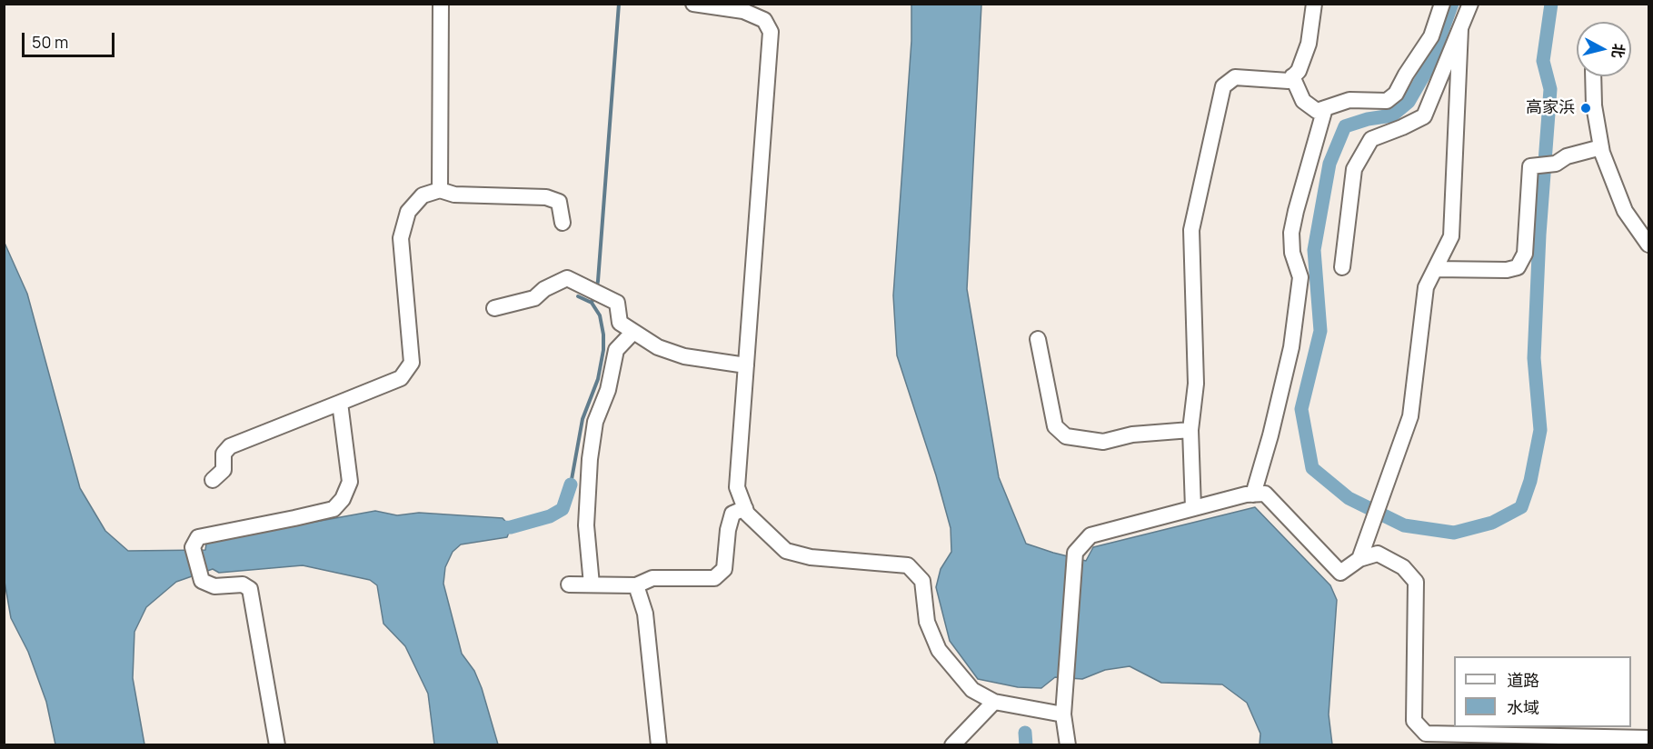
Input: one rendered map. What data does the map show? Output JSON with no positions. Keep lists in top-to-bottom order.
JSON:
{
  "places": ["高家浜"],
  "legend": ["道路", "水域"],
  "scale_bar": "50 m",
  "north": "right"
}
